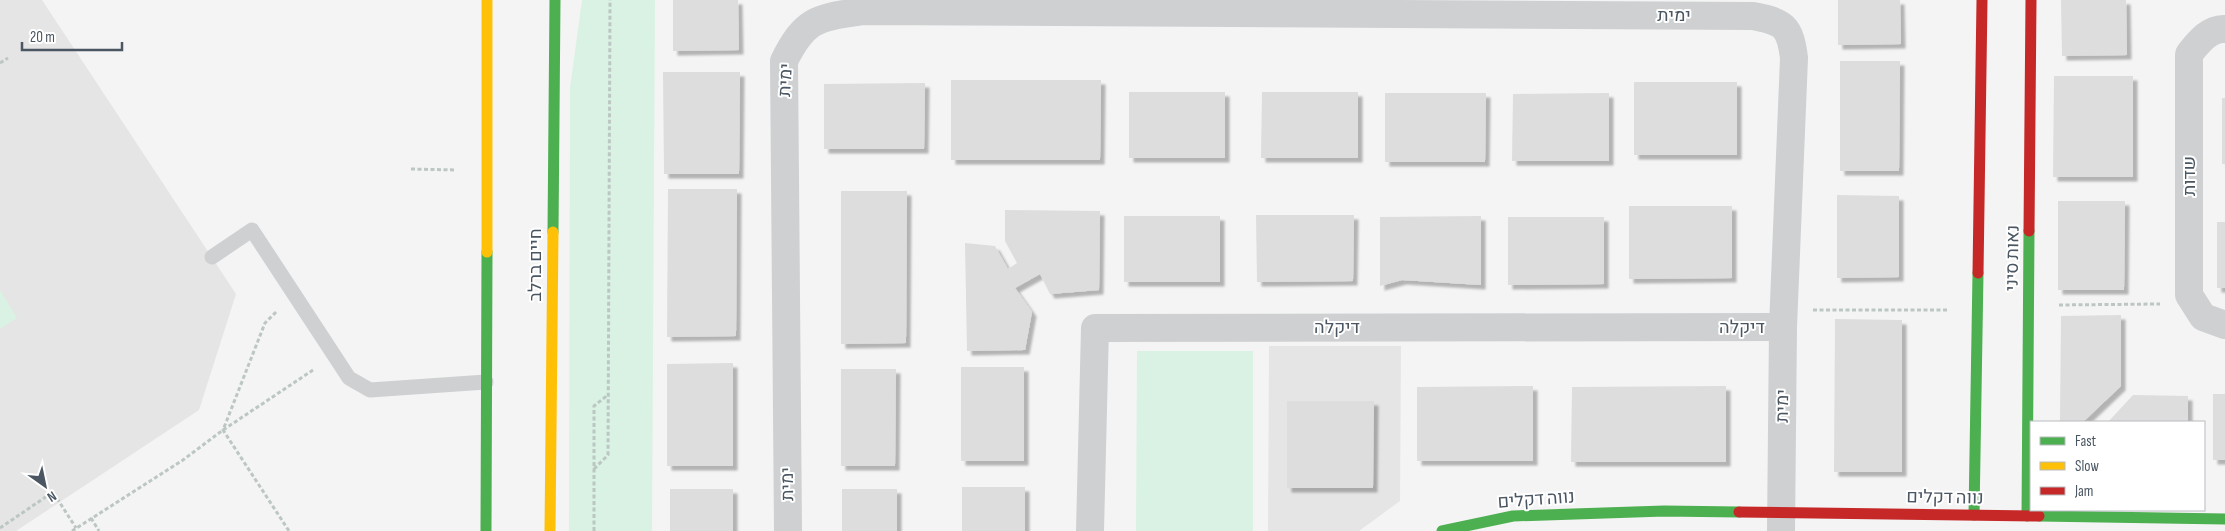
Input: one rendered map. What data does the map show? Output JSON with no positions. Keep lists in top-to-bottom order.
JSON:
{
  "streets": {
    "street": [
      "ימית",
      "שדות",
      "נאות סיני",
      "חיים ברלב",
      "דיקלה",
      "נווה דקלים"
    ]
  },
  "crossings": [
    ["ימית", "דיקלה"],
    ["ימית", "נווה דקלים"],
    ["נאות סיני", "נווה דקלים"]
  ],
  "legend": ["Fast", "Slow", "Jam"],
  "scale_bar": "20 m",
  "north": "bottom right"
}
